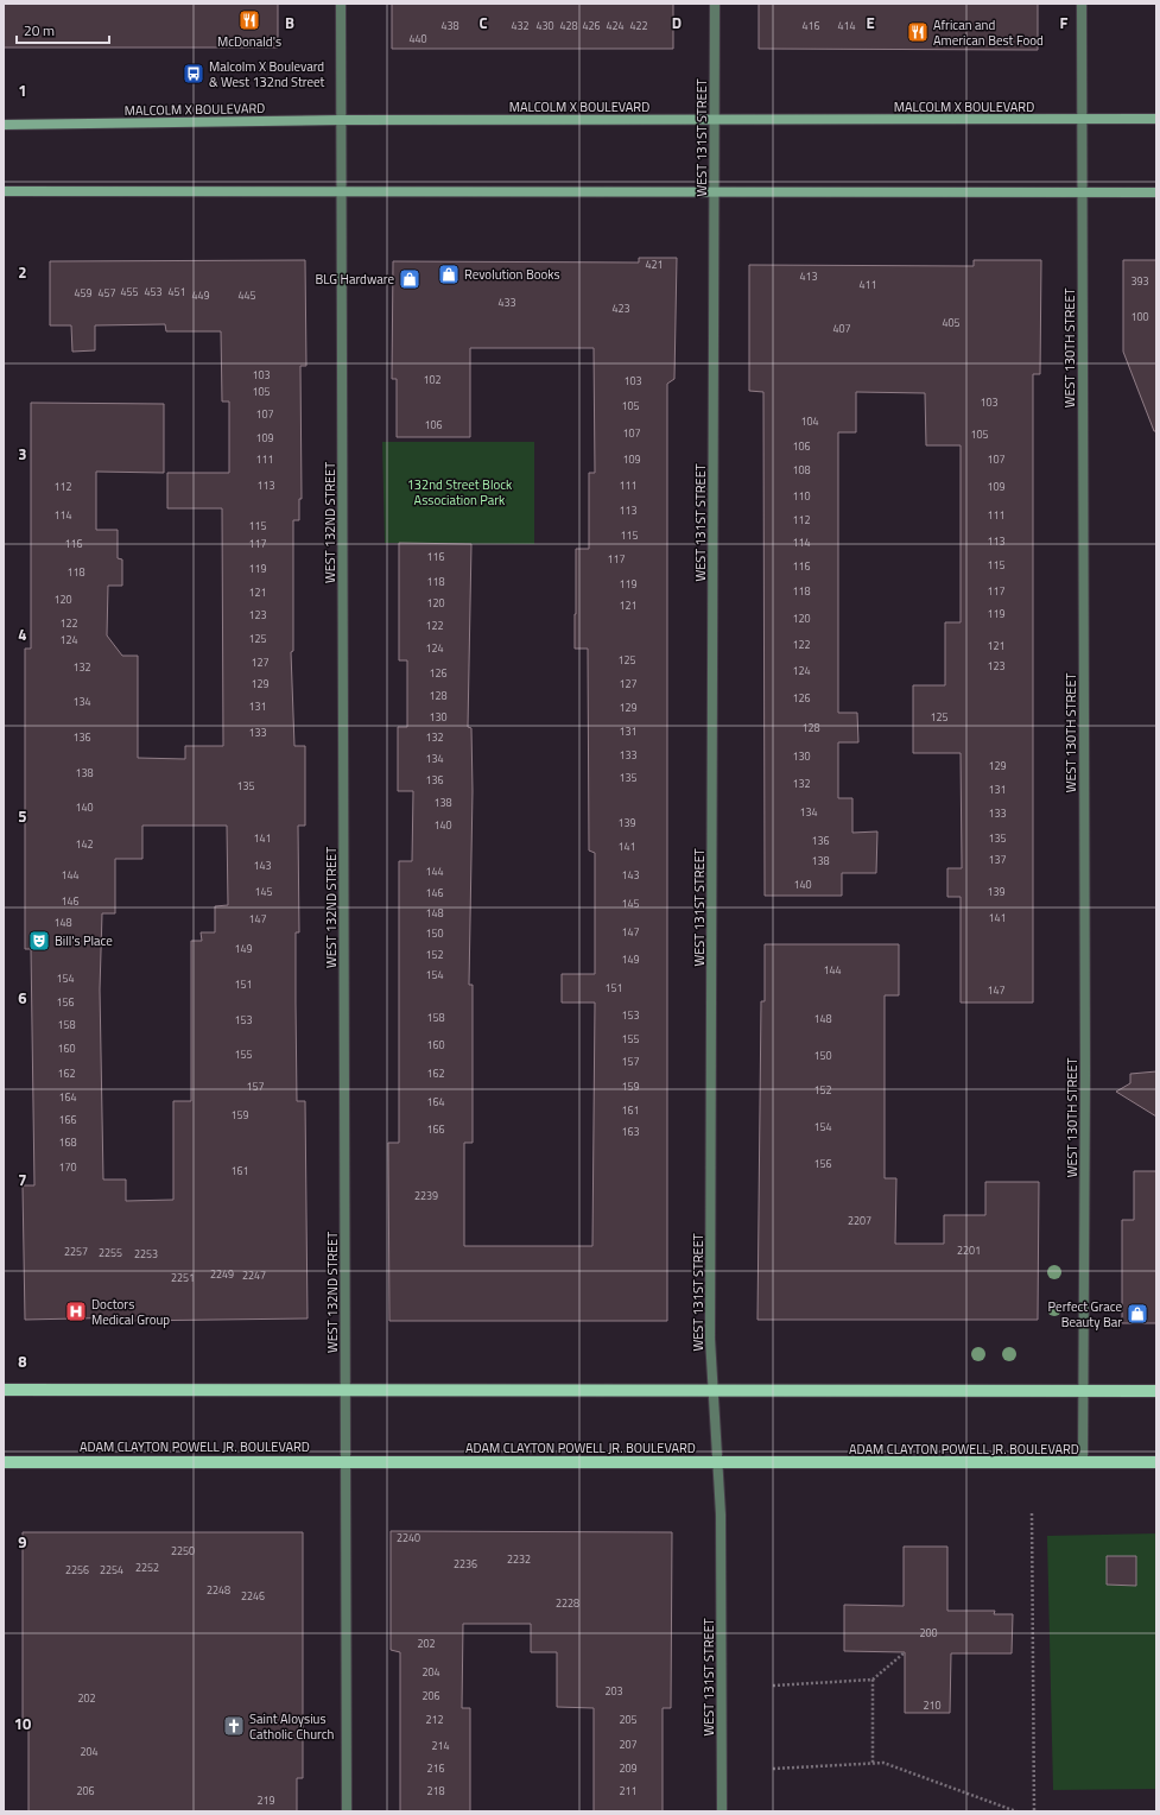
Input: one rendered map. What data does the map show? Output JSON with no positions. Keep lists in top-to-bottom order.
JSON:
{
  "streets": {
    "main road": ["MALCOLM X BOULEVARD", "ADAM CLAYTON POWELL JR. BOULEVARD"],
    "street": ["WEST 131ST STREET", "WEST 130TH STREET", "WEST 132ND STREET"]
  },
  "crossings": [
    ["MALCOLM X BOULEVARD", "WEST 131ST STREET"],
    ["MALCOLM X BOULEVARD", "WEST 130TH STREET"],
    ["MALCOLM X BOULEVARD", "WEST 132ND STREET"],
    ["WEST 131ST STREET", "ADAM CLAYTON POWELL JR. BOULEVARD"],
    ["WEST 130TH STREET", "ADAM CLAYTON POWELL JR. BOULEVARD"],
    ["WEST 132ND STREET", "ADAM CLAYTON POWELL JR. BOULEVARD"]
  ],
  "parks": ["132nd Street Block Association Park"],
  "places": {
    "restaurant": ["McDonald's", "African and American Best Food"],
    "bus stop": ["Malcolm X Boulevard & West 132nd Street"],
    "shop": ["Revolution Books", "BLG Hardware", "Perfect Grace Beauty Bar"],
    "theatre": ["Bill's Place"],
    "hospital": ["Doctors Medical Group"],
    "church": ["Saint Aloysius Catholic Church"]
  },
  "house_numbers": [
    "438",
    "432",
    "430",
    "428",
    "426",
    "424",
    "422",
    "416",
    "414",
    "440",
    "421",
    "413",
    "393",
    "411",
    "455",
    "453",
    "451",
    "459",
    "457",
    "449",
    "445",
    "433",
    "423",
    "100",
    "405",
    "407",
    "103",
    "102",
    "103",
    "105",
    "103",
    "105",
    "107",
    "104",
    "106",
    "107",
    "105",
    "109",
    "106",
    "111",
    "109",
    "107",
    "108",
    "113",
    "111",
    "112",
    "109",
    "110",
    "113",
    "114",
    "111",
    "112",
    "115",
    "115",
    "113",
    "114",
    "116",
    "117",
    "116",
    "117",
    "115",
    "116",
    "119",
    "118",
    "118",
    "119",
    "118",
    "117",
    "121",
    "120",
    "120",
    "121",
    "119",
    "123",
    "120",
    "122",
    "122",
    "125",
    "124",
    "122",
    "121",
    "124",
    "125",
    "127",
    "123",
    "132",
    "124",
    "126",
    "129",
    "127",
    "128",
    "126",
    "134",
    "131",
    "129",
    "130",
    "125",
    "128",
    "131",
    "133",
    "136",
    "132",
    "133",
    "130",
    "134",
    "129",
    "138",
    "135",
    "136",
    "132",
    "135",
    "131",
    "138",
    "140",
    "134",
    "133",
    "139",
    "140",
    "141",
    "135",
    "136",
    "142",
    "141",
    "137",
    "138",
    "143",
    "144",
    "144",
    "143",
    "140",
    "145",
    "139",
    "146",
    "146",
    "145",
    "148",
    "141",
    "147",
    "148",
    "147",
    "150",
    "149",
    "152",
    "149",
    "144",
    "154",
    "154",
    "151",
    "151",
    "147",
    "156",
    "153",
    "158",
    "148",
    "153",
    "158",
    "155",
    "160",
    "160",
    "155",
    "150",
    "157",
    "162",
    "162",
    "157",
    "159",
    "152",
    "164",
    "164",
    "161",
    "159",
    "166",
    "154",
    "166",
    "163",
    "168",
    "156",
    "170",
    "161",
    "2239",
    "2207",
    "2201",
    "2257",
    "2255",
    "2253",
    "2249",
    "2247",
    "2251",
    "2240",
    "2250",
    "2232",
    "2236",
    "2252",
    "2256",
    "2254",
    "2248",
    "2246",
    "2228",
    "200",
    "202",
    "204",
    "203",
    "206",
    "202",
    "210",
    "212",
    "205",
    "207",
    "214",
    "204",
    "216",
    "209",
    "206",
    "218",
    "211",
    "219"
  ],
  "scale_bar": "20 m",
  "grid": {
    "columns": [
      "B",
      "C",
      "D",
      "E",
      "F"
    ],
    "rows": [
      "1",
      "2",
      "3",
      "4",
      "5",
      "6",
      "7",
      "8",
      "9",
      "10"
    ]
  }
}
